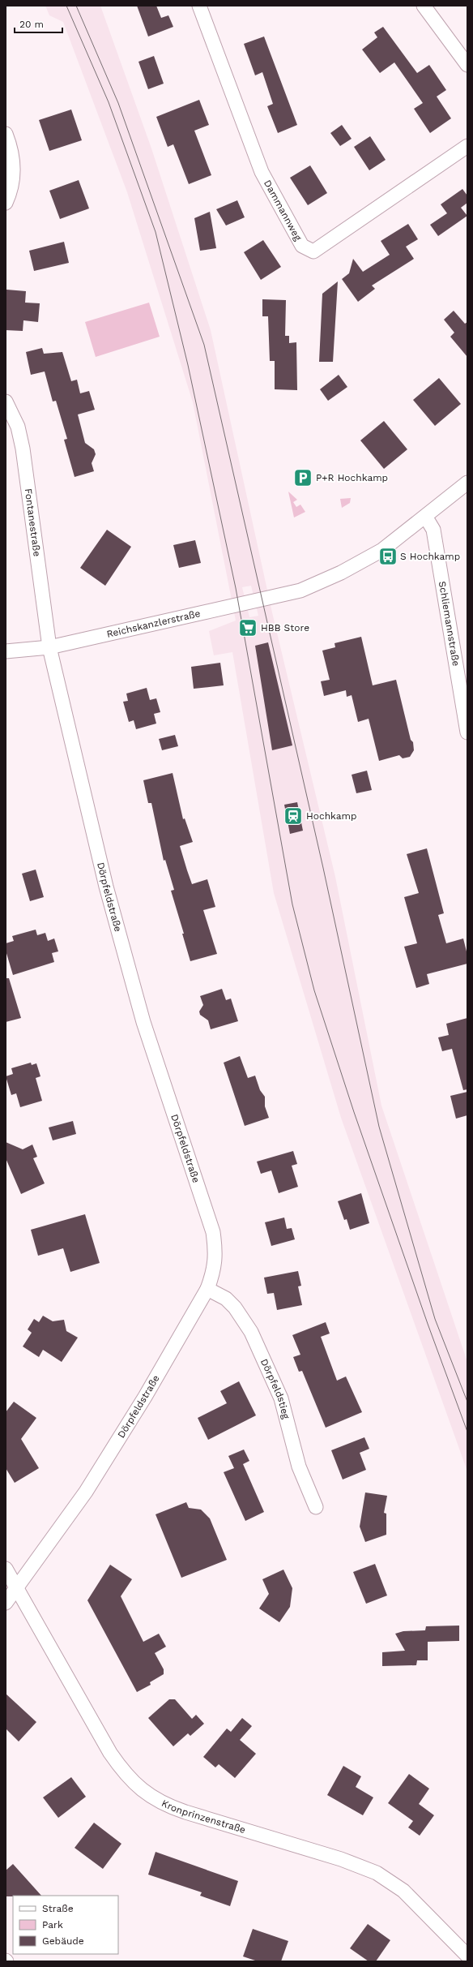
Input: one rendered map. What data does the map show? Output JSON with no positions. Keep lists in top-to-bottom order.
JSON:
{
  "streets": {
    "street": [
      "Dammannweg",
      "Fontanestraße",
      "Reichskanzlerstraße",
      "Schliemannstraße",
      "Dörpfeldstraße",
      "Dörpfeldstieg",
      "Kronprinzenstraße"
    ]
  },
  "crossings": [
    ["Fontanestraße", "Reichskanzlerstraße"],
    ["Fontanestraße", "Dörpfeldstraße"],
    ["Reichskanzlerstraße", "Schliemannstraße"],
    ["Reichskanzlerstraße", "Dörpfeldstraße"],
    ["Dörpfeldstraße", "Dörpfeldstieg"],
    ["Dörpfeldstraße", "Kronprinzenstraße"]
  ],
  "places": {
    "parking": ["P+R Hochkamp"],
    "bus stop": ["S Hochkamp"],
    "supermarket": ["HBB Store"],
    "station": ["Hochkamp"]
  },
  "legend": ["Straße", "Park", "Gebäude"],
  "scale_bar": "20 m"
}
